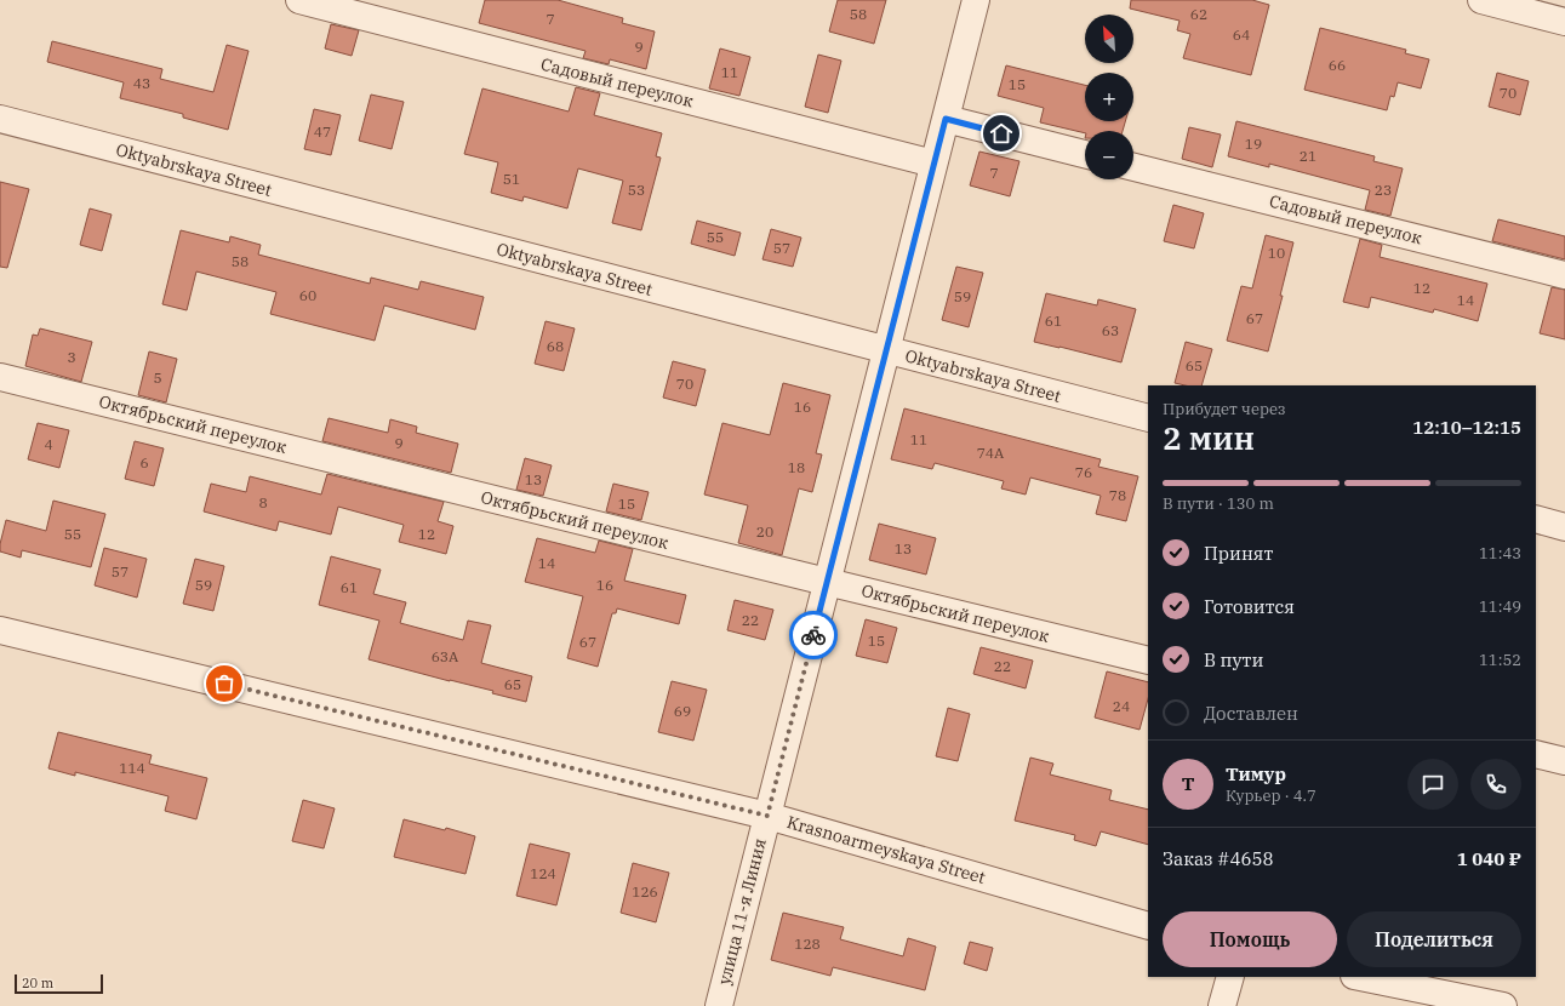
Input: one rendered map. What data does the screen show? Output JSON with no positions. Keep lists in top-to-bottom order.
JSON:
{
  "streets": {
    "street": [
      "Садовый переулок",
      "Oktyabrskaya Street",
      "Октябрьский переулок",
      "Krasnoarmeyskaya Street",
      "улица 11-я Линия"
    ]
  },
  "crossings": [
    ["Садовый переулок", "улица 11-я Линия"],
    ["Oktyabrskaya Street", "улица 11-я Линия"],
    ["Октябрьский переулок", "улица 11-я Линия"],
    ["Krasnoarmeyskaya Street", "улица 11-я Линия"]
  ],
  "house_numbers": [
    "58",
    "62",
    "7",
    "64",
    "9",
    "66",
    "11",
    "43",
    "15",
    "70",
    "47",
    "19",
    "21",
    "7",
    "51",
    "53",
    "23",
    "55",
    "57",
    "10",
    "58",
    "12",
    "60",
    "59",
    "14",
    "67",
    "61",
    "63",
    "68",
    "3",
    "65",
    "5",
    "70",
    "16",
    "11",
    "9",
    "4",
    "74А",
    "6",
    "18",
    "76",
    "13",
    "78",
    "8",
    "15",
    "20",
    "55",
    "12",
    "13",
    "14",
    "57",
    "59",
    "16",
    "61",
    "22",
    "15",
    "67",
    "63А",
    "22",
    "65",
    "24",
    "69",
    "114",
    "124",
    "126",
    "128"
  ],
  "scale_bar": "20 m",
  "north": "top left",
  "page": {
    "map_buttons": ["+", "−"],
    "heading": ["2 мин", "Прибудет через", "12:10–12:15"],
    "panel": [
      "Тимур",
      "Курьер · 4.7",
      "Заказ #4658",
      "1 040 ₽"
    ],
    "bar": "В пути · 130 m",
    "list": [
      ["Принят", "11:43"],
      ["Готовится", "11:49"],
      ["В пути", "11:52"],
      "Доставлен"
    ],
    "round": "Т",
    "buttons": ["Помощь", "Поделиться"],
    "scale": "20 m"
  }
}
